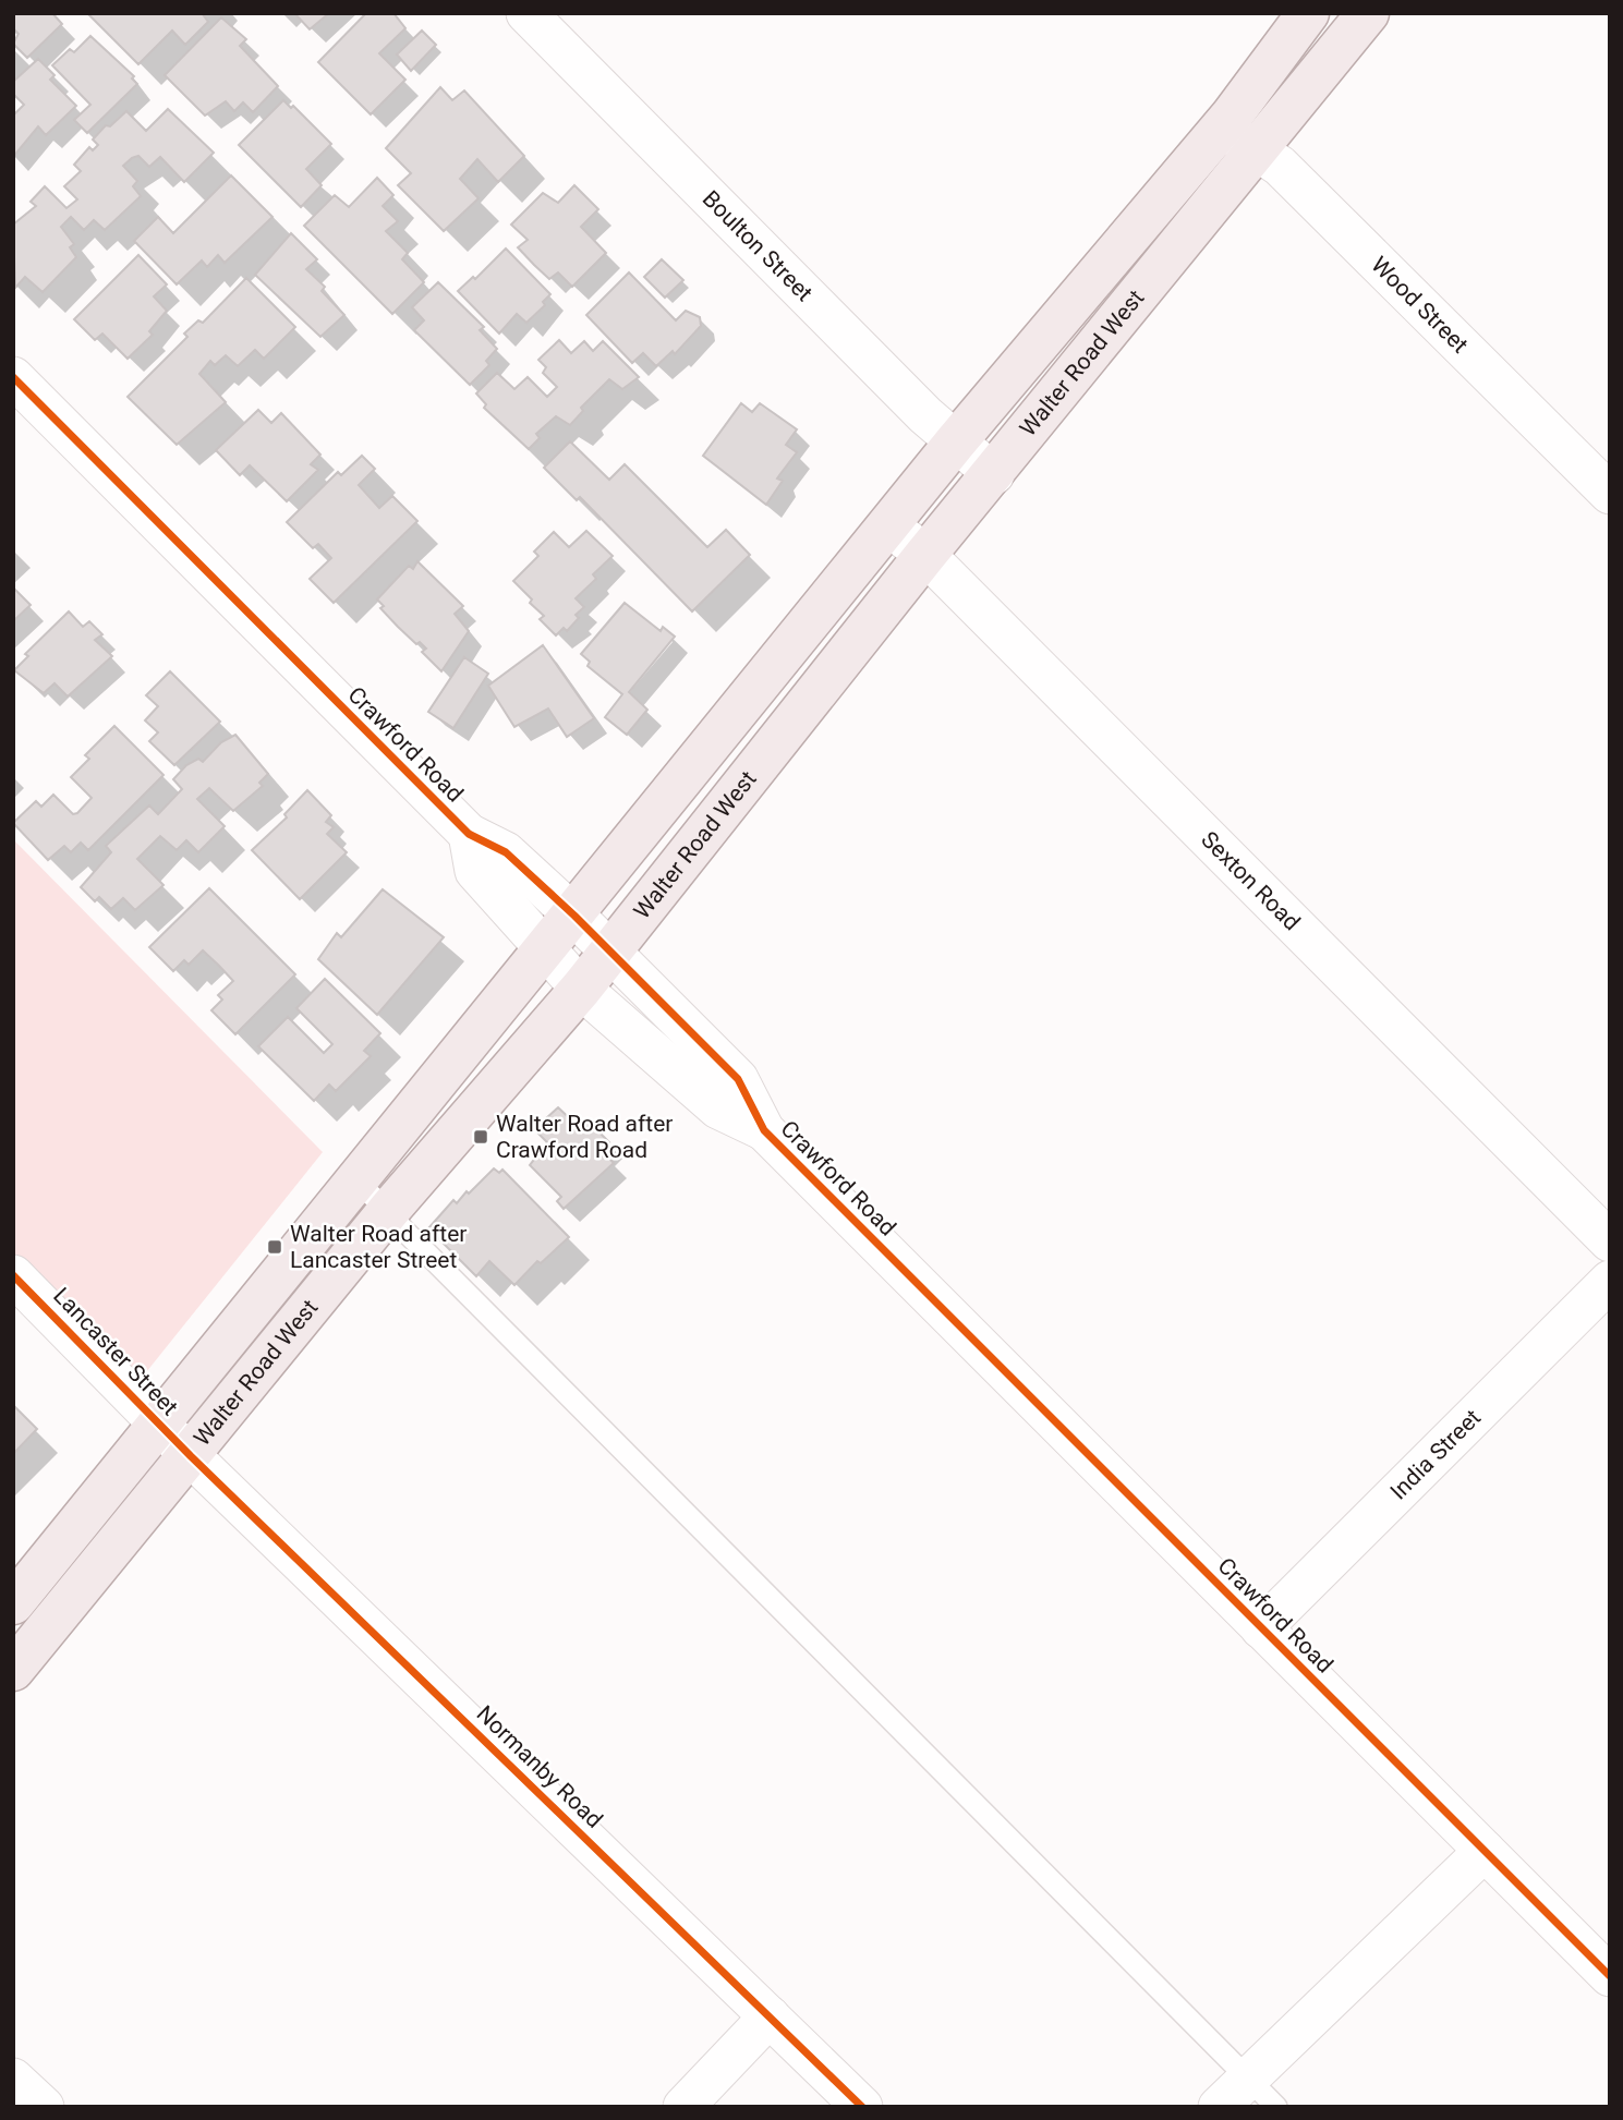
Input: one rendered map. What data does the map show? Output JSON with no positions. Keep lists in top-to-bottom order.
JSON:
{
  "streets": {
    "main road": ["Walter Road West"],
    "street": [
      "Boulton Street",
      "Wood Street",
      "Crawford Road",
      "Sexton Road",
      "Lancaster Street",
      "India Street",
      "Normanby Road"
    ]
  },
  "crossings": [
    ["Boulton Street", "Walter Road West"],
    ["Wood Street", "Walter Road West"],
    ["Walter Road West", "Crawford Road"],
    ["Walter Road West", "Sexton Road"],
    ["Walter Road West", "Lancaster Street"],
    ["Walter Road West", "Normanby Road"],
    ["Crawford Road", "India Street"],
    ["Lancaster Street", "Normanby Road"]
  ],
  "places": {
    "transit": ["Walter Road after Crawford Road", "Walter Road after Lancaster Street"]
  }
}
